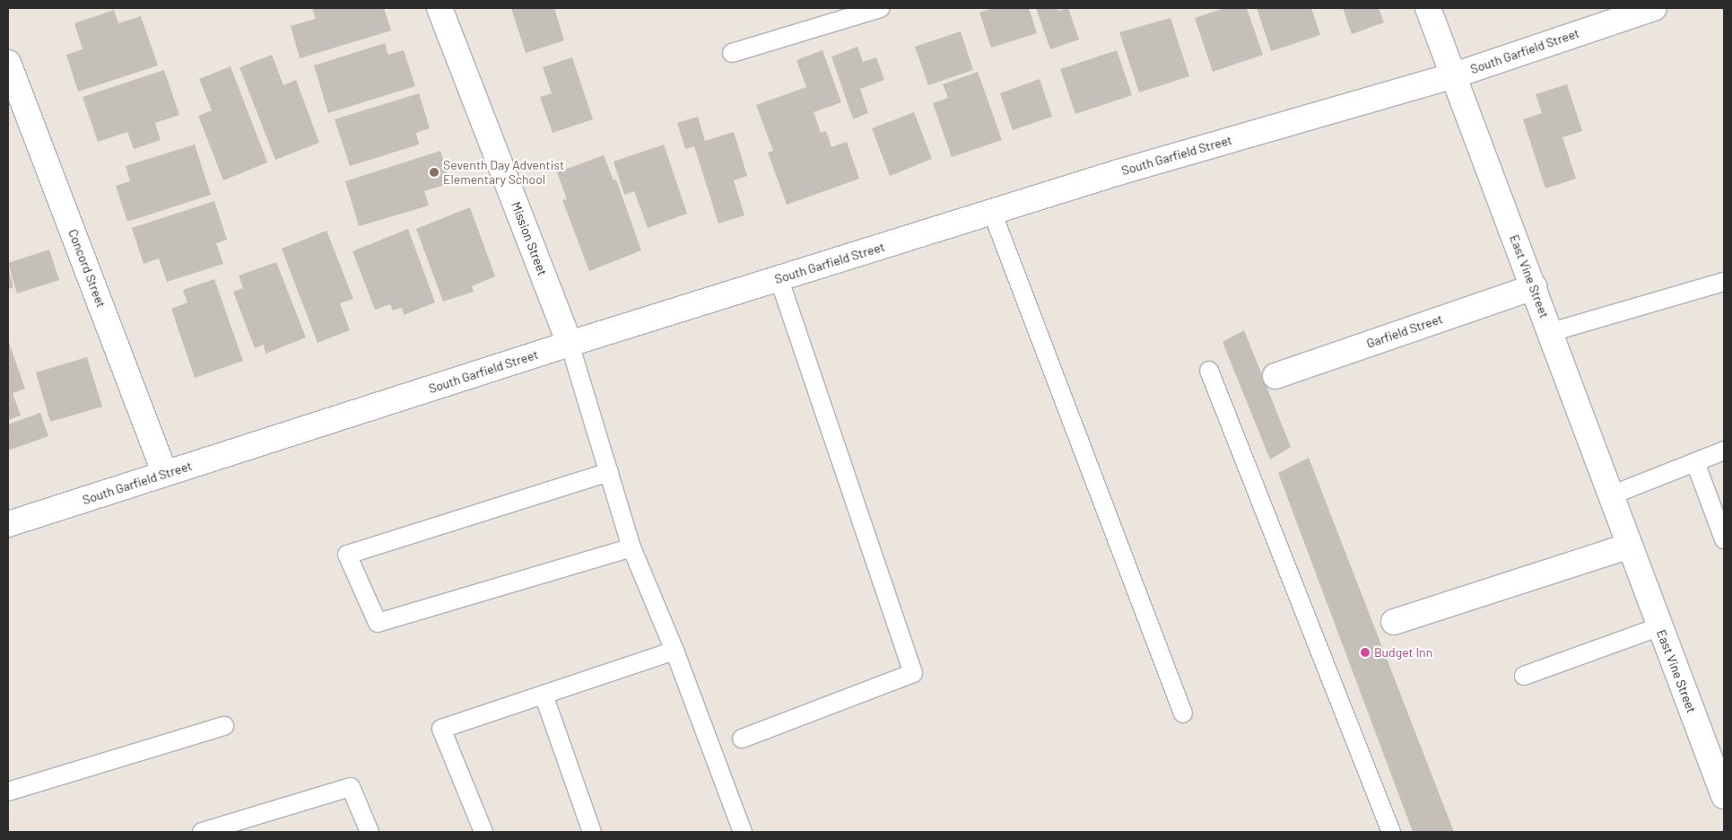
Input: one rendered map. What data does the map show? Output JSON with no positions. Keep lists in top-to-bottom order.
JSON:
{
  "streets": {
    "street": [
      "South Garfield Street",
      "Mission Street",
      "Concord Street",
      "East Vine Street",
      "Garfield Street"
    ]
  },
  "crossings": [
    ["South Garfield Street", "Mission Street"],
    ["South Garfield Street", "Concord Street"],
    ["South Garfield Street", "East Vine Street"],
    ["East Vine Street", "Garfield Street"]
  ],
  "places": ["Seventh Day Adventist Elementary School", "Budget Inn"]
}
